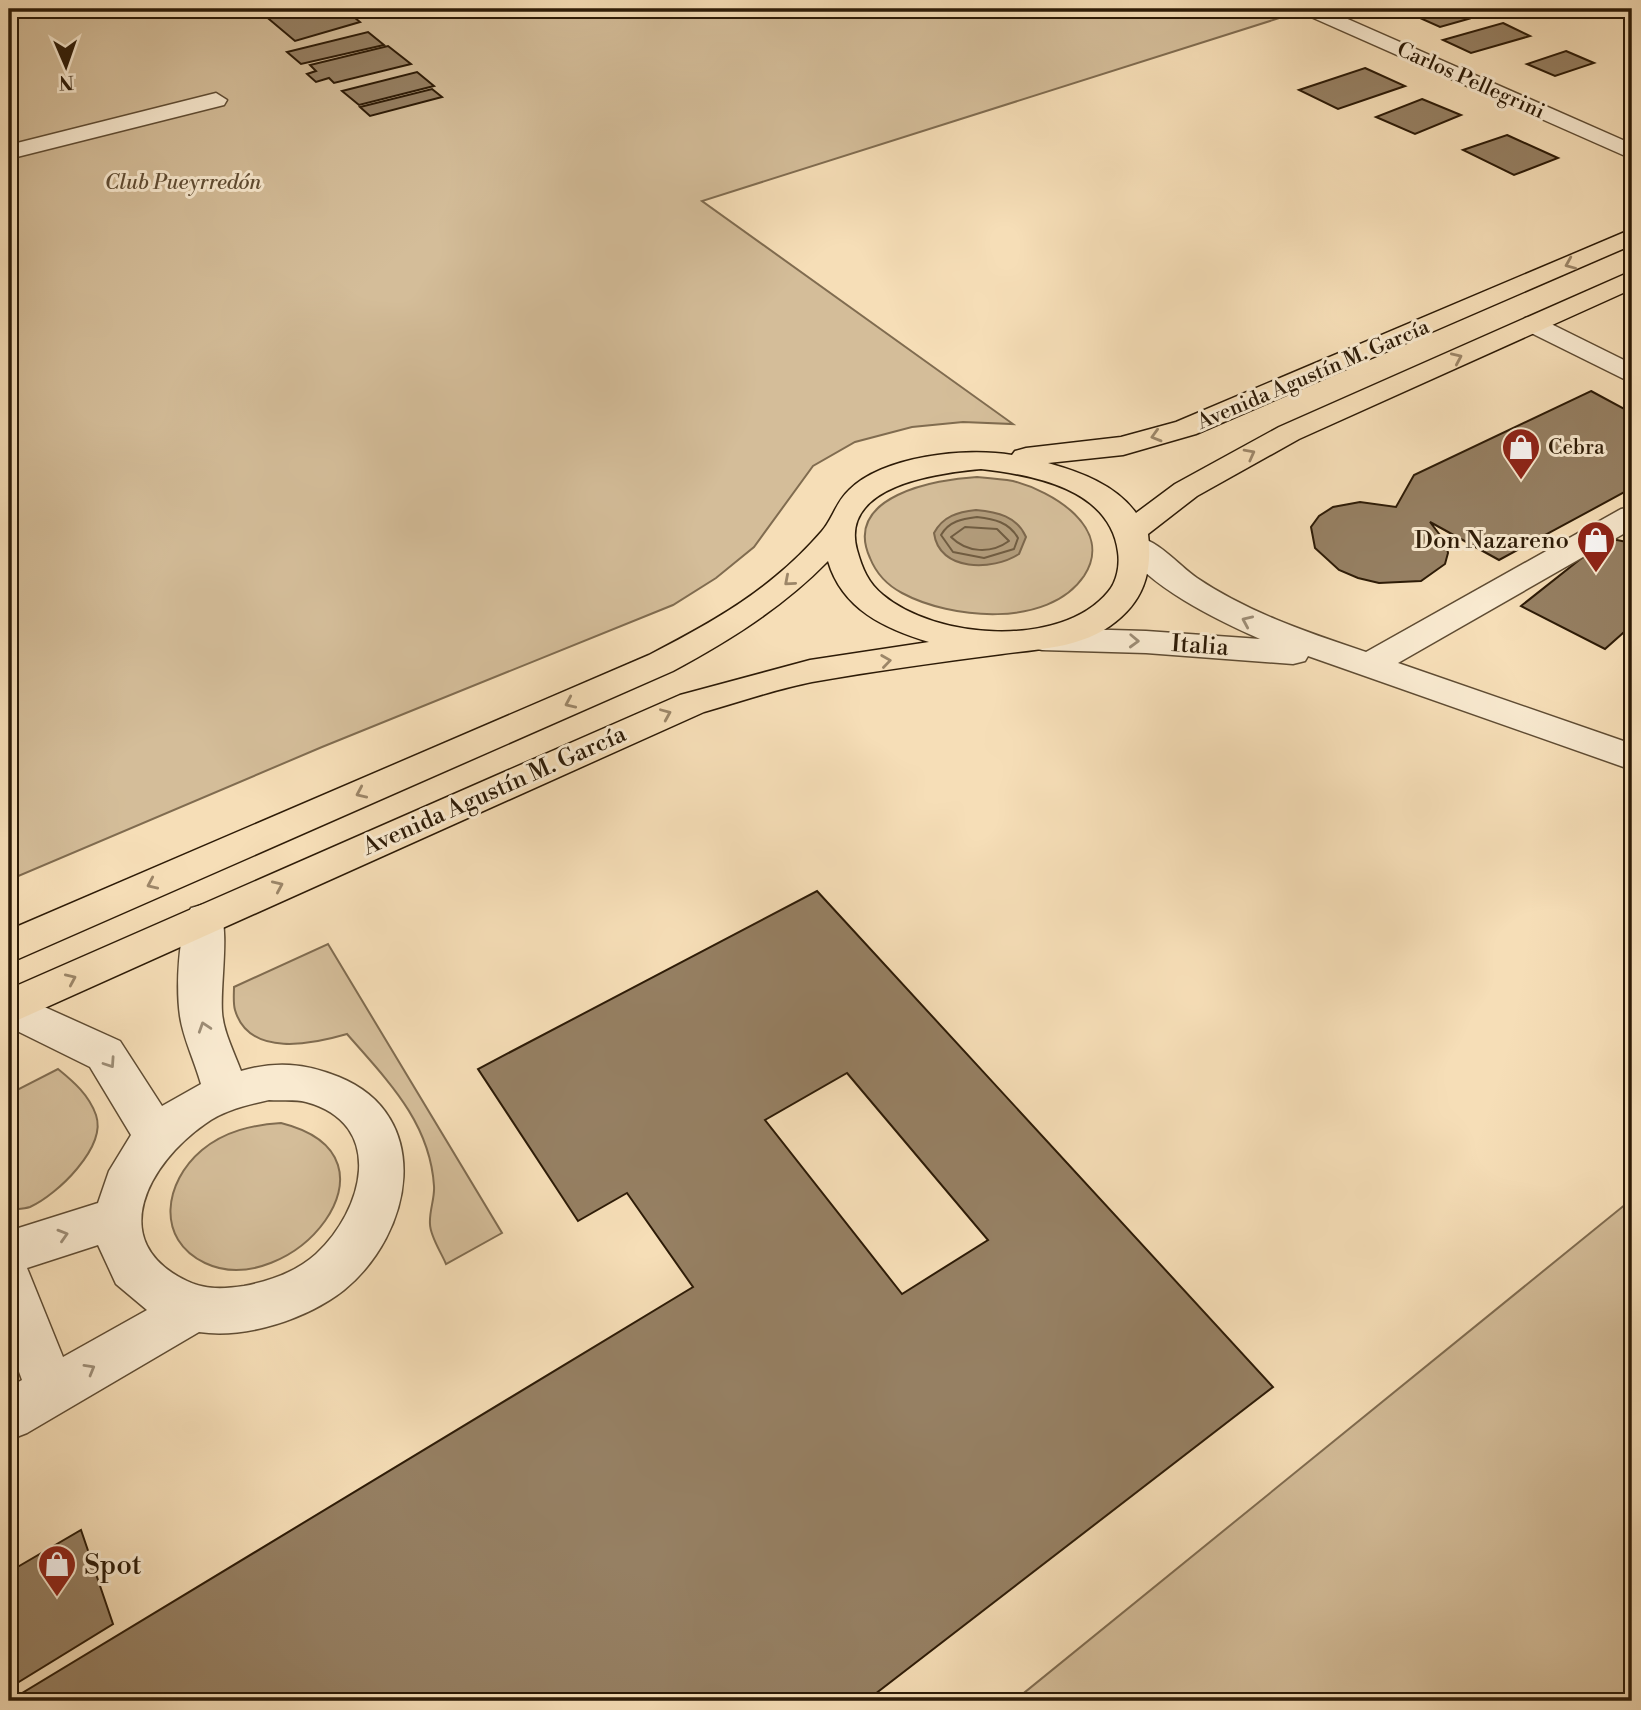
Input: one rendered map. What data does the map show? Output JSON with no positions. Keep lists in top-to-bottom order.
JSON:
{
  "streets": {
    "main road": ["Avenida Agustín M. García"],
    "street": ["Carlos Pellegrini", "Italia"]
  },
  "crossings": [
    ["Avenida Agustín M. García", "Italia"]
  ],
  "parks": ["Club Pueyrredón"],
  "places": {
    "shop": ["Cebra", "Don Nazareno", "Spot"]
  },
  "north": "bottom"
}
